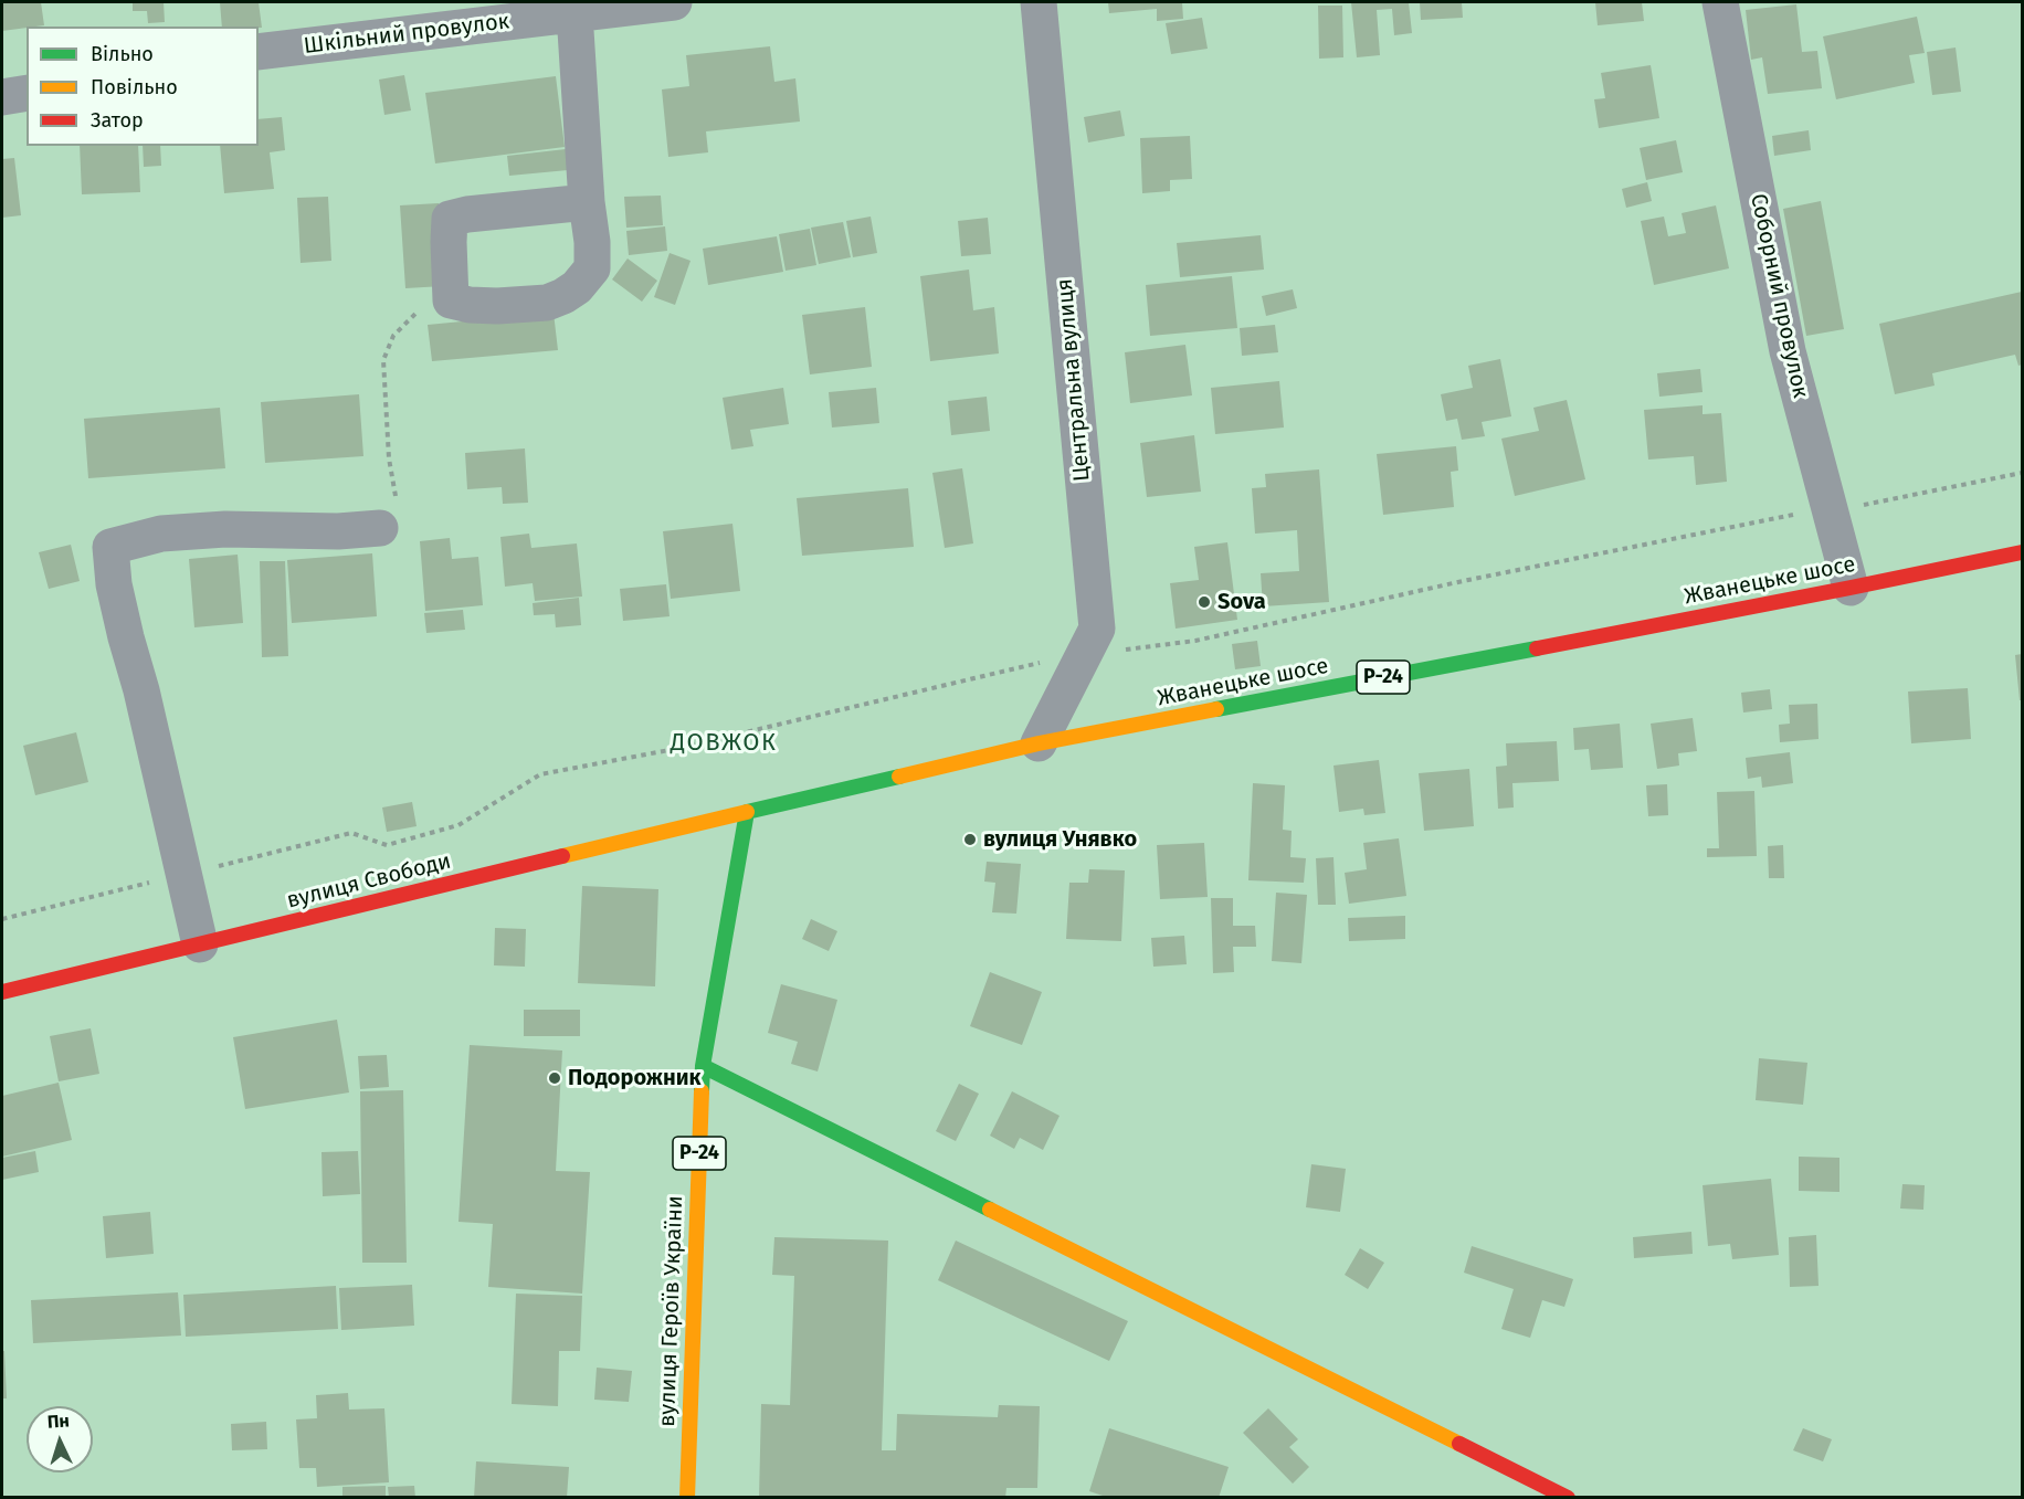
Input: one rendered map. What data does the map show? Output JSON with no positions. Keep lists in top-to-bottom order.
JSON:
{
  "streets": {
    "main road": [
      "Жванецьке шосе",
      "Р-24",
      "вулиця Свободи",
      "вулиця Героїв України"
    ],
    "street": ["Шкільний провулок", "Соборний провулок", "Центральна вулиця"]
  },
  "crossings": [
    ["Соборний провулок", "Жванецьке шосе"],
    ["Центральна вулиця", "Жванецьке шосе"],
    ["Жванецьке шосе", "вулиця Свободи"],
    ["Жванецьке шосе", "вулиця Героїв України"],
    ["вулиця Свободи", "вулиця Героїв України"]
  ],
  "districts": ["ДОВЖОК"],
  "places": ["Sova", "вулиця Унявко", "Подорожник"],
  "legend": ["Вільно", "Повільно", "Затор"],
  "north": "top"
}
